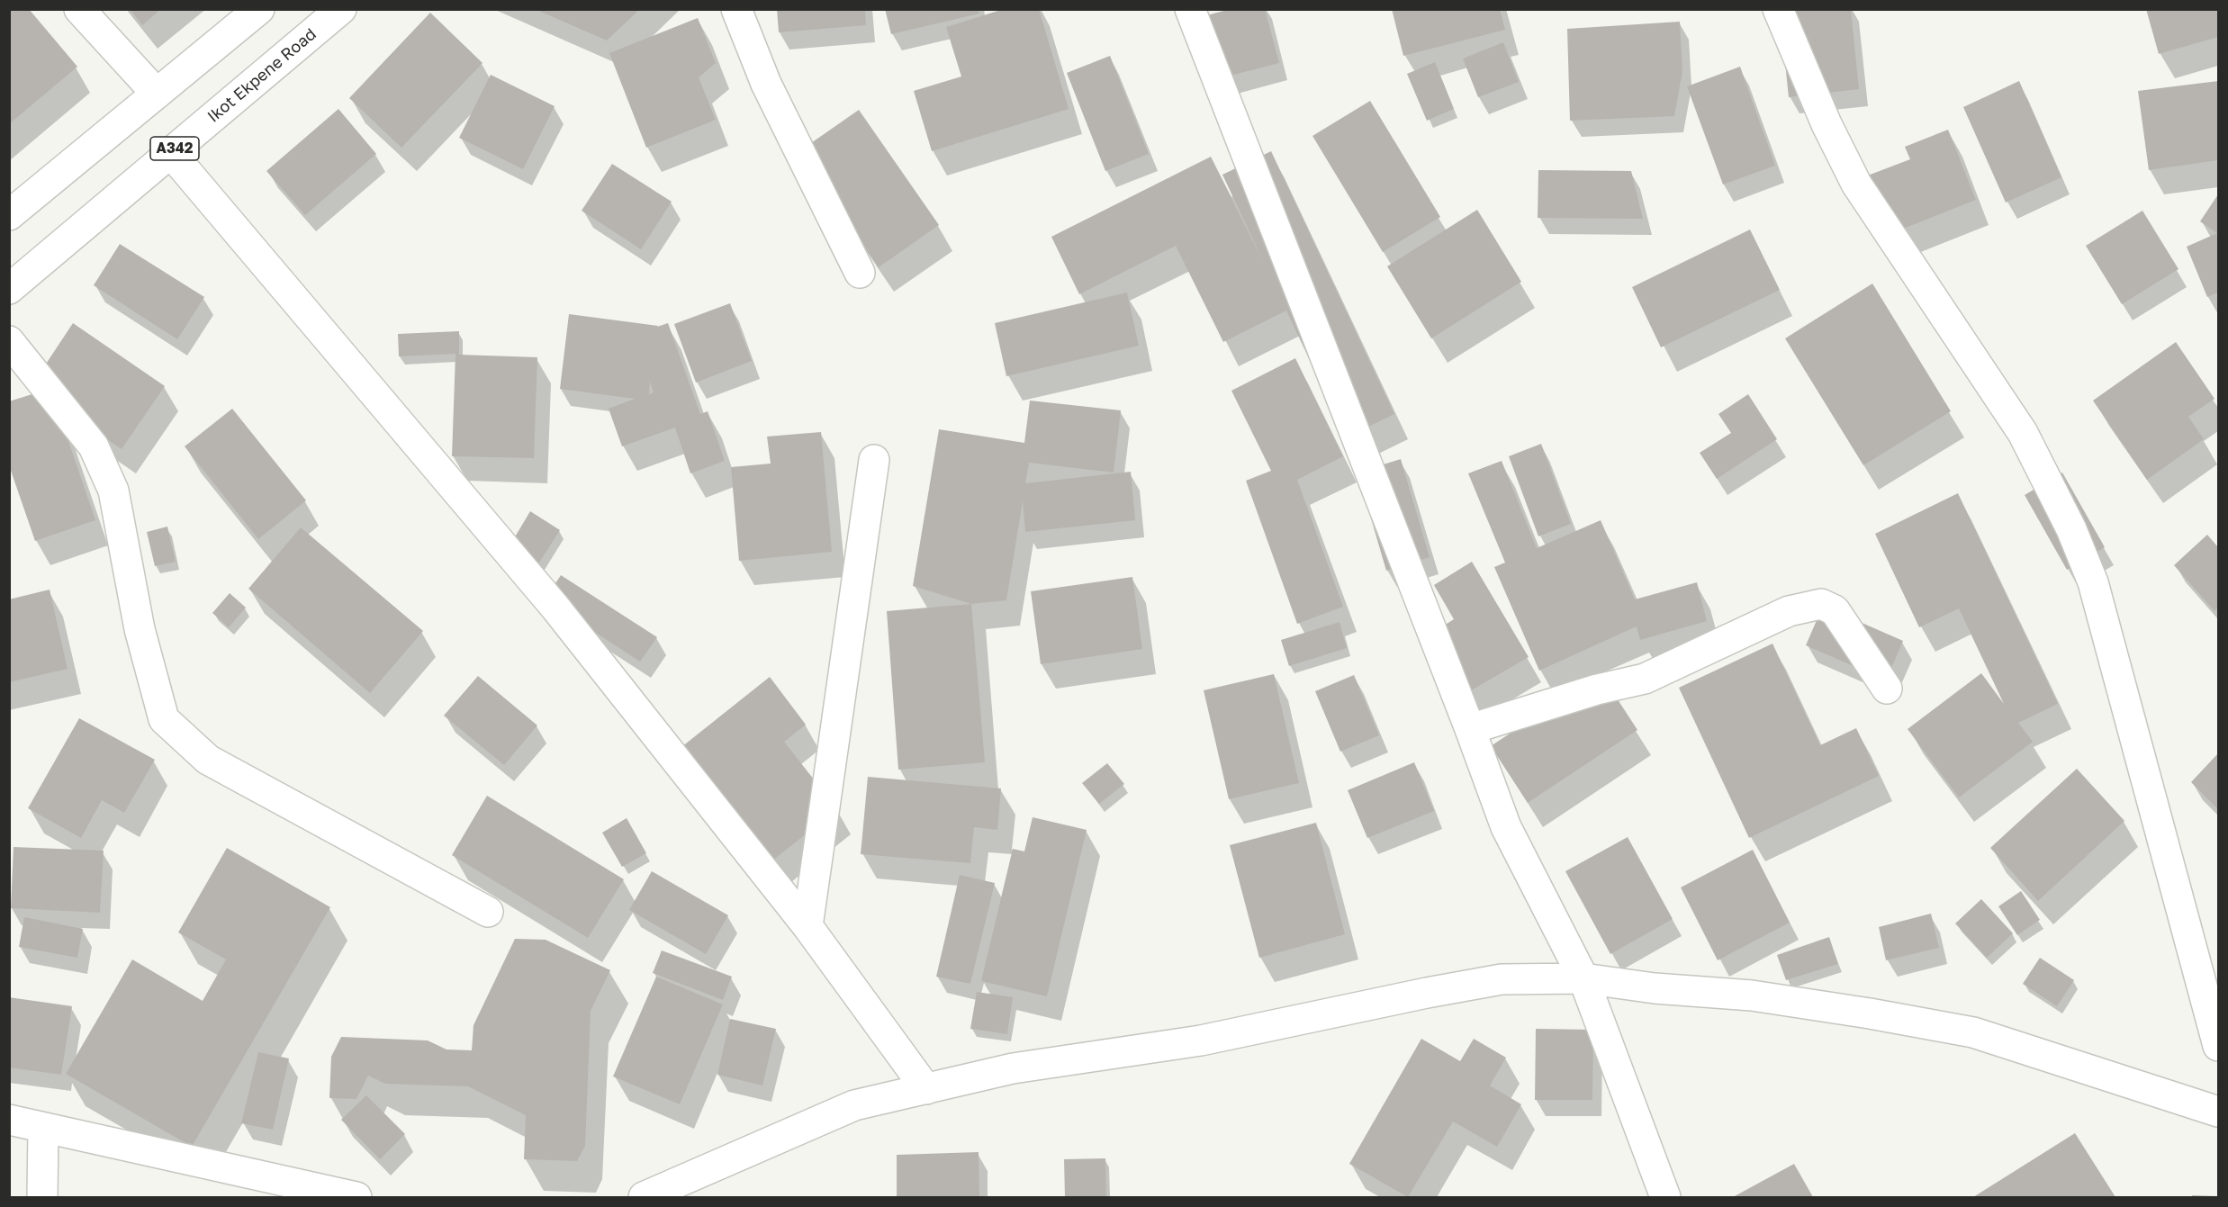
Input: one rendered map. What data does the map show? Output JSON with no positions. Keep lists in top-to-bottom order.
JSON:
{
  "streets": {
    "main road": ["Ikot Ekpene Road", "A342"]
  }
}
